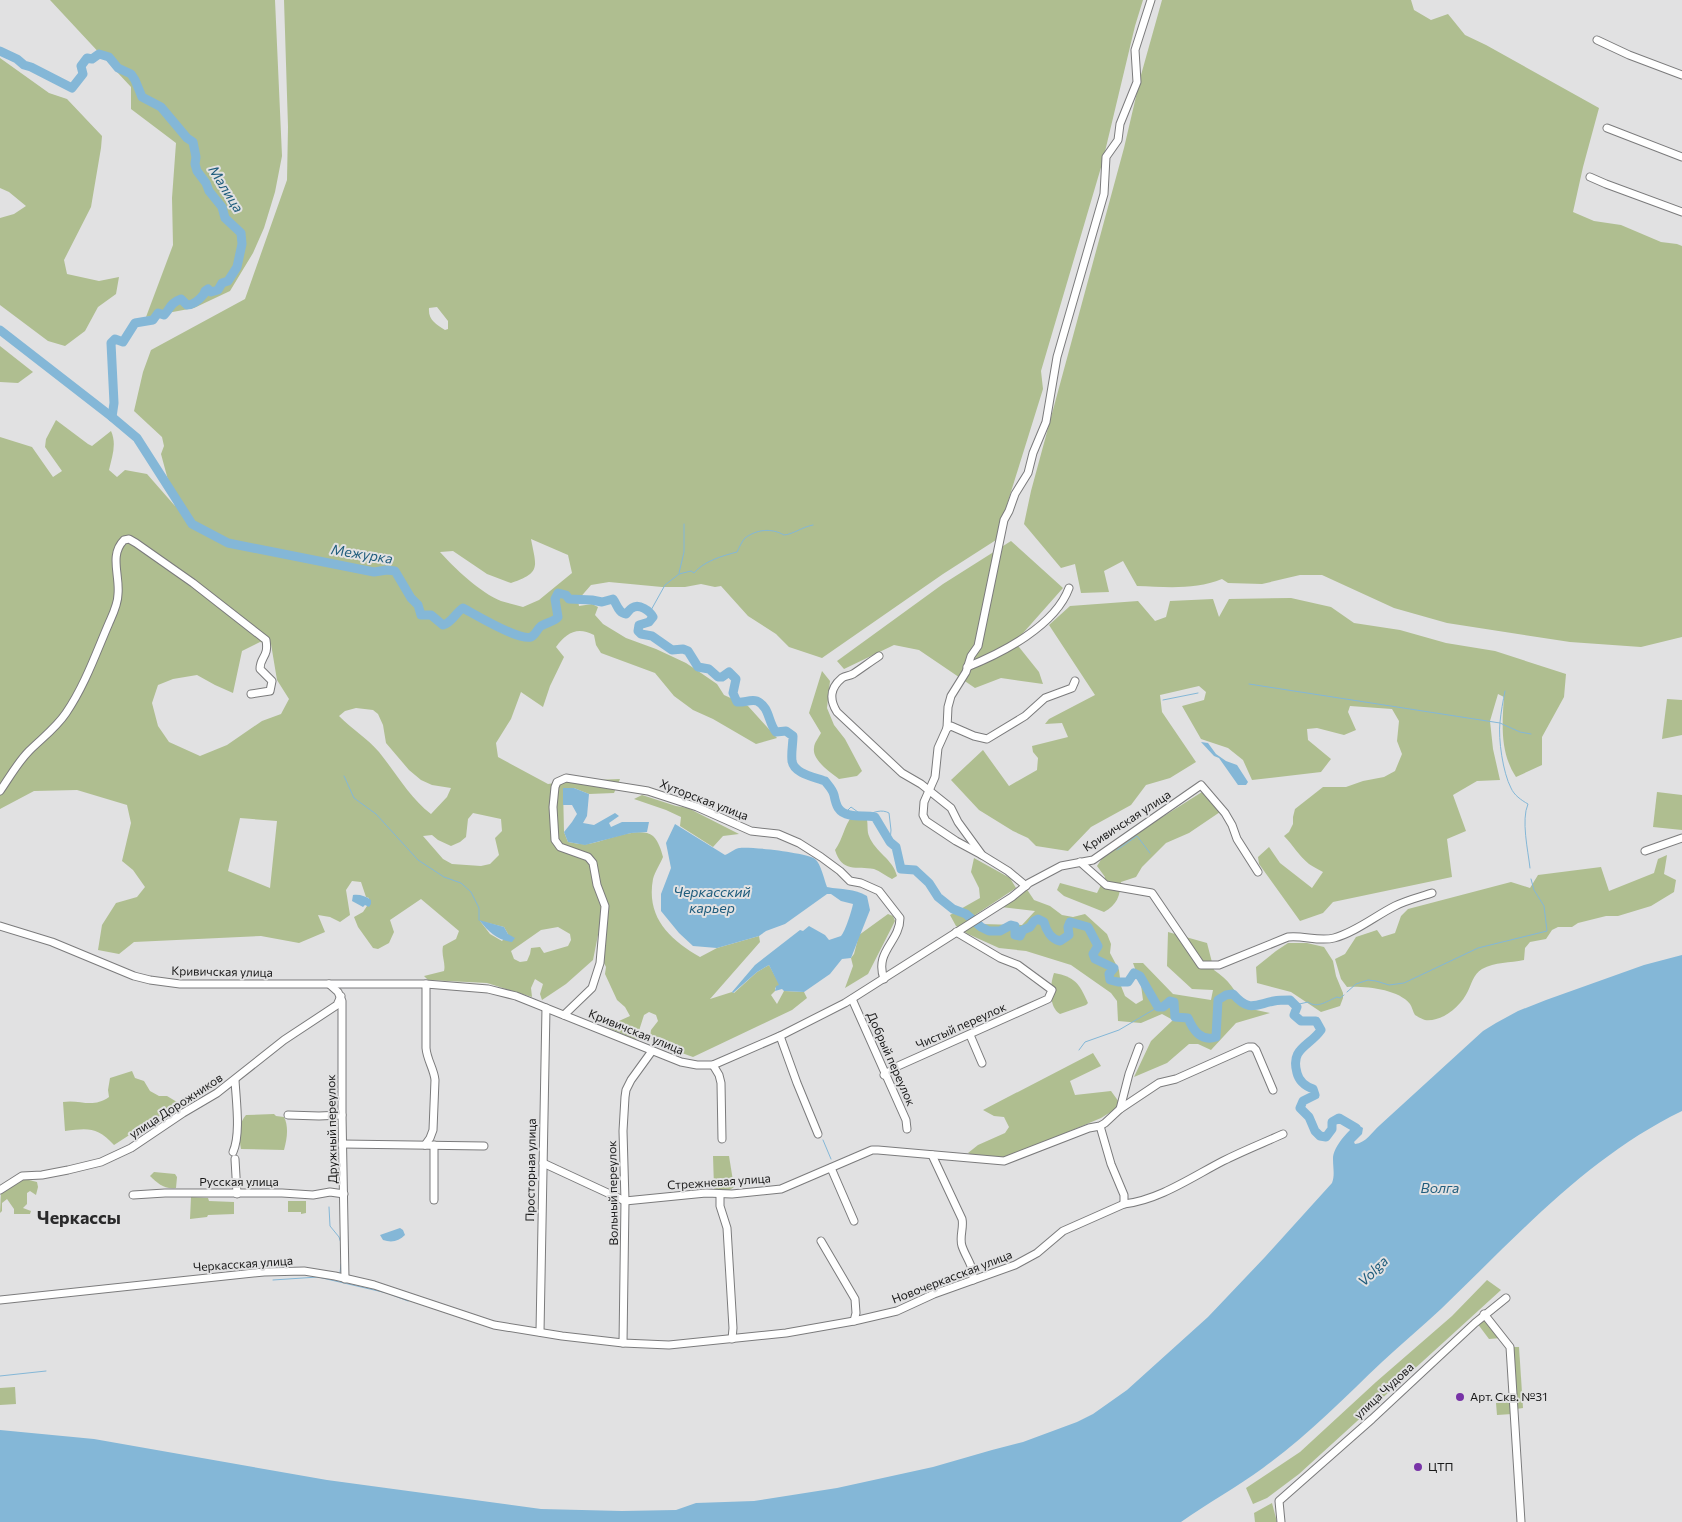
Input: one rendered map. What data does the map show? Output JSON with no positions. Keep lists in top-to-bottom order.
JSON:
{
  "streets": {
    "street": [
      "Хуторская улица",
      "Кривичская улица",
      "Чистый переулок",
      "Добрый переулок",
      "улица Дорожников",
      "Дружный переулок",
      "Просторная улица",
      "Русская улица",
      "Стрежневая улица",
      "Вольный переулок",
      "Черкасская улица",
      "Новочеркасская улица",
      "улица Чудова"
    ]
  },
  "crossings": [
    ["Хуторская улица", "Кривичская улица"],
    ["Кривичская улица", "Чистый переулок"],
    ["Кривичская улица", "Добрый переулок"],
    ["Кривичская улица", "Просторная улица"],
    ["Кривичская улица", "Вольный переулок"],
    ["Чистый переулок", "Добрый переулок"],
    ["улица Дорожников", "Дружный переулок"],
    ["Дружный переулок", "Русская улица"],
    ["Дружный переулок", "Черкасская улица"],
    ["Просторная улица", "Стрежневая улица"],
    ["Просторная улица", "Черкасская улица"],
    ["Просторная улица", "Новочеркасская улица"],
    ["Стрежневая улица", "Вольный переулок"],
    ["Вольный переулок", "Новочеркасская улица"],
    ["Черкасская улица", "Новочеркасская улица"]
  ],
  "districts": ["Черкассы"],
  "water": [
    "Малица",
    "Межурка",
    "Черкасский карьер",
    "Волга",
    "Volga"
  ],
  "places": ["Арт. Скв. №31", "ЦТП"]
}
